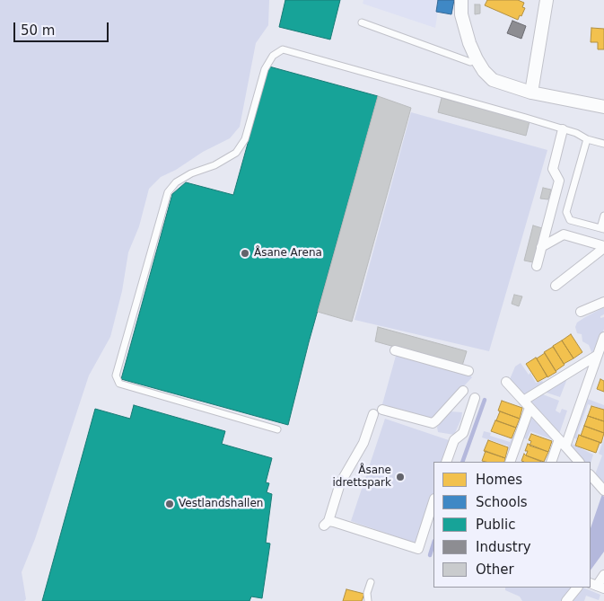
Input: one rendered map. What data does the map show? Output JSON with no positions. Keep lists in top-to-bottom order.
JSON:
{
  "places": ["Åsane Arena", "Åsane idrettspark", "Vestlandshallen"],
  "legend": [
    "Homes",
    "Schools",
    "Public",
    "Industry",
    "Other"
  ],
  "scale_bar": "50 m"
}
